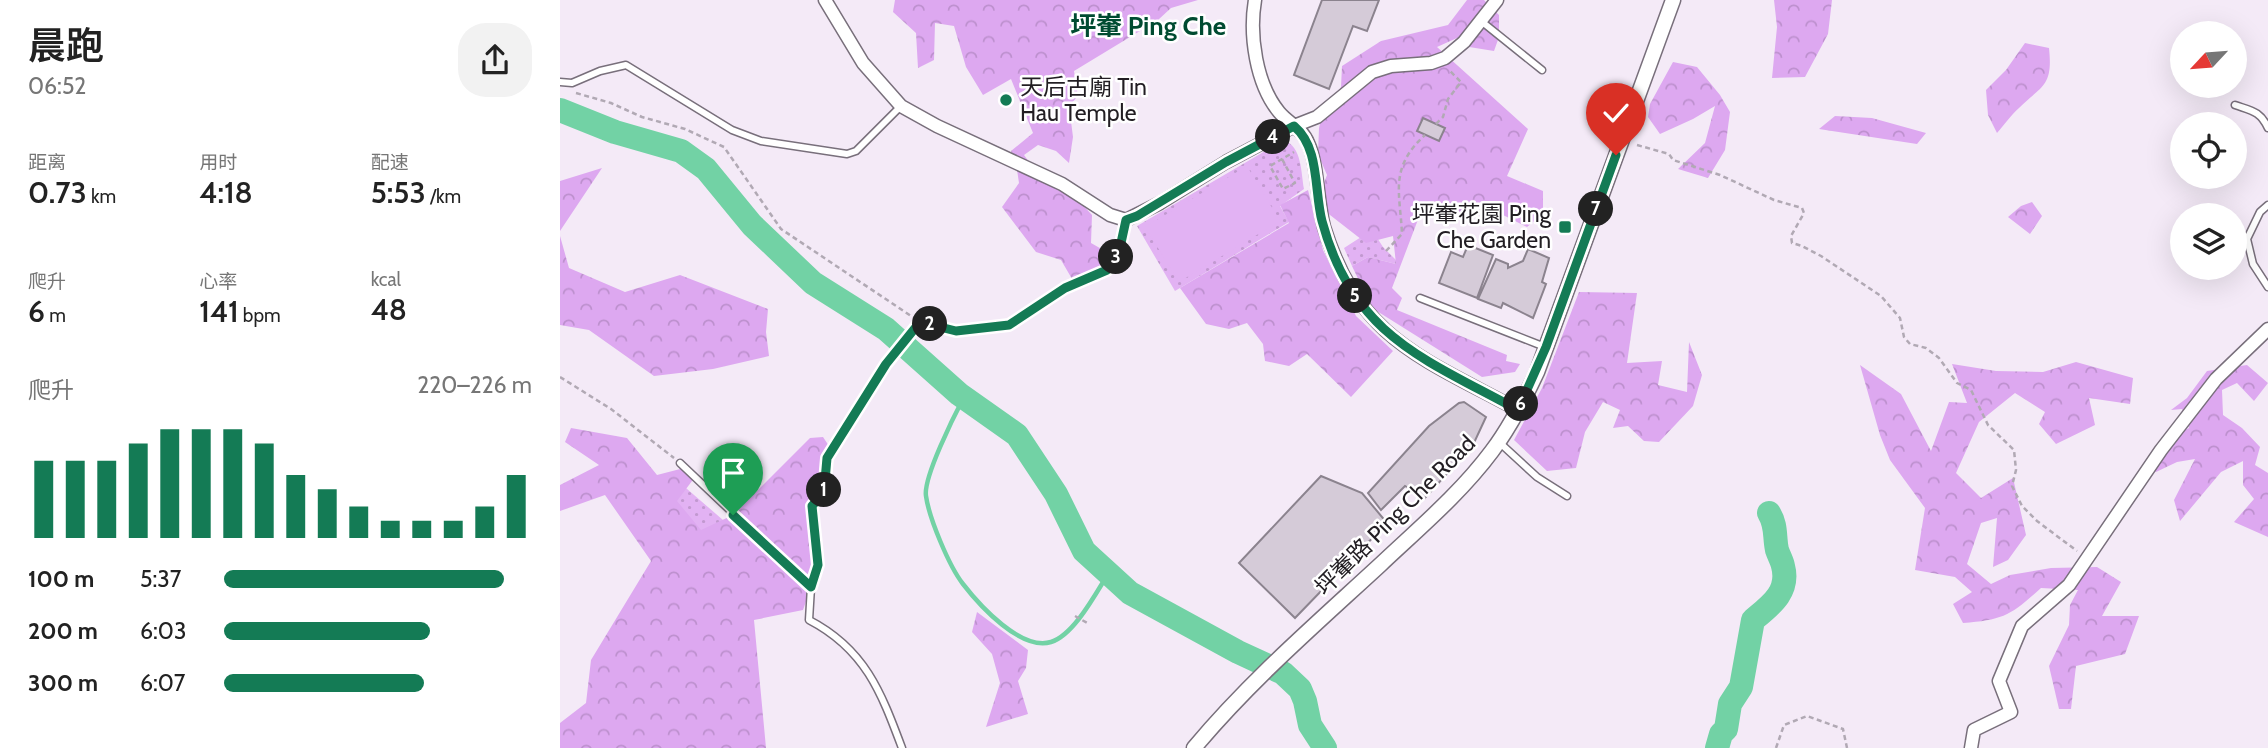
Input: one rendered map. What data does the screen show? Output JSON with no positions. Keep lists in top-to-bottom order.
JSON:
{
  "streets": {
    "street": ["坪輋路 Ping Che Road"]
  },
  "districts": ["坪輋 Ping Che"],
  "places": {
    "other": ["天后古廟 Tin Hau Temple"],
    "transit": ["坪輋花園 Ping Che Garden"]
  },
  "north": "bottom left",
  "page": {
    "heading": ["晨跑", "06:52"],
    "stats": [
      ["距离", "0.73 km"],
      ["用时", "4:18"],
      ["配速", "5:53 /km"],
      ["爬升", "6 m"],
      ["心率", "141 bpm"],
      ["kcal", "48"]
    ],
    "pins": [
      "4",
      "7",
      "3",
      "5",
      "2",
      "6",
      "1"
    ],
    "chart": ["爬升", "220–226 m"],
    "list": [
      {
        "name": "100 m",
        "note": "5:37"
      },
      {
        "name": "200 m",
        "note": "6:03"
      },
      {
        "name": "300 m",
        "note": "6:07"
      }
    ]
  }
}
